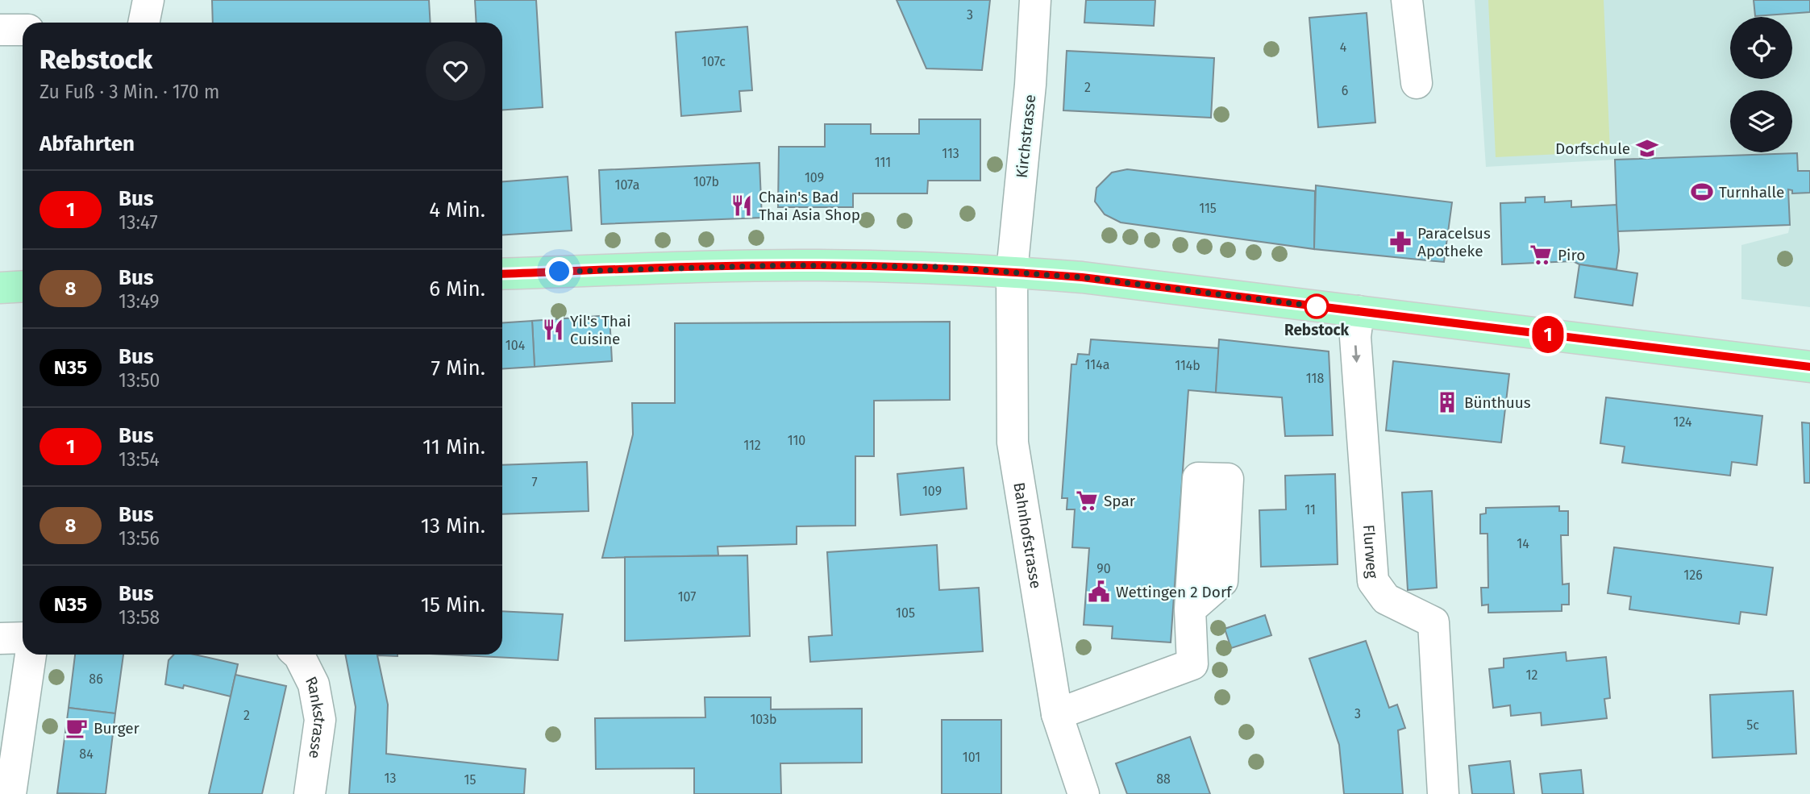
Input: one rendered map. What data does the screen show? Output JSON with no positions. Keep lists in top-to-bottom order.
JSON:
{
  "streets": {
    "street": [
      "Kirchstrasse",
      "Bahnhofstrasse",
      "Flurweg",
      "Rankstrasse"
    ]
  },
  "crossings": [
    ["Kirchstrasse", "Bahnhofstrasse"]
  ],
  "one_way": ["Flurweg"],
  "places": {
    "school or university": ["Dorfschule"],
    "sports": ["Turnhalle"],
    "restaurant": ["Chain's Bad Thai Asia Shop", "Yil's Thai Cuisine"],
    "pharmacy": ["Paracelsus Apotheke"],
    "supermarket": ["Piro", "Spar"],
    "other": ["Rebstock"],
    "building": ["Bünthuus"],
    "public building": ["Wettingen 2 Dorf"],
    "cafe": ["Burger"]
  },
  "lines": ["bus line 1"],
  "house_numbers": [
    "3",
    "4",
    "107c",
    "2",
    "6",
    "113",
    "111",
    "109",
    "107b",
    "107a",
    "115",
    "104",
    "114a",
    "114b",
    "118",
    "124",
    "110",
    "112",
    "7",
    "109",
    "11",
    "14",
    "90",
    "126",
    "107",
    "105",
    "12",
    "86",
    "3",
    "2",
    "103b",
    "5c",
    "84",
    "101",
    "13",
    "88",
    "15"
  ],
  "page": {
    "on_map": "1",
    "heading": [
      ["Rebstock", "Zu Fuß · 3 Min. · 170 m"],
      "Abfahrten"
    ],
    "list": [
      {
        "mark": "1",
        "name": "Bus",
        "note": "13:47",
        "value": "4 Min."
      },
      {
        "mark": "8",
        "name": "Bus",
        "note": "13:49",
        "value": "6 Min."
      },
      {
        "mark": "N35",
        "name": "Bus",
        "note": "13:50",
        "value": "7 Min."
      },
      {
        "mark": "1",
        "name": "Bus",
        "note": "13:54",
        "value": "11 Min."
      },
      {
        "mark": "8",
        "name": "Bus",
        "note": "13:56",
        "value": "13 Min."
      },
      {
        "mark": "N35",
        "name": "Bus",
        "note": "13:58",
        "value": "15 Min."
      }
    ]
  }
}
